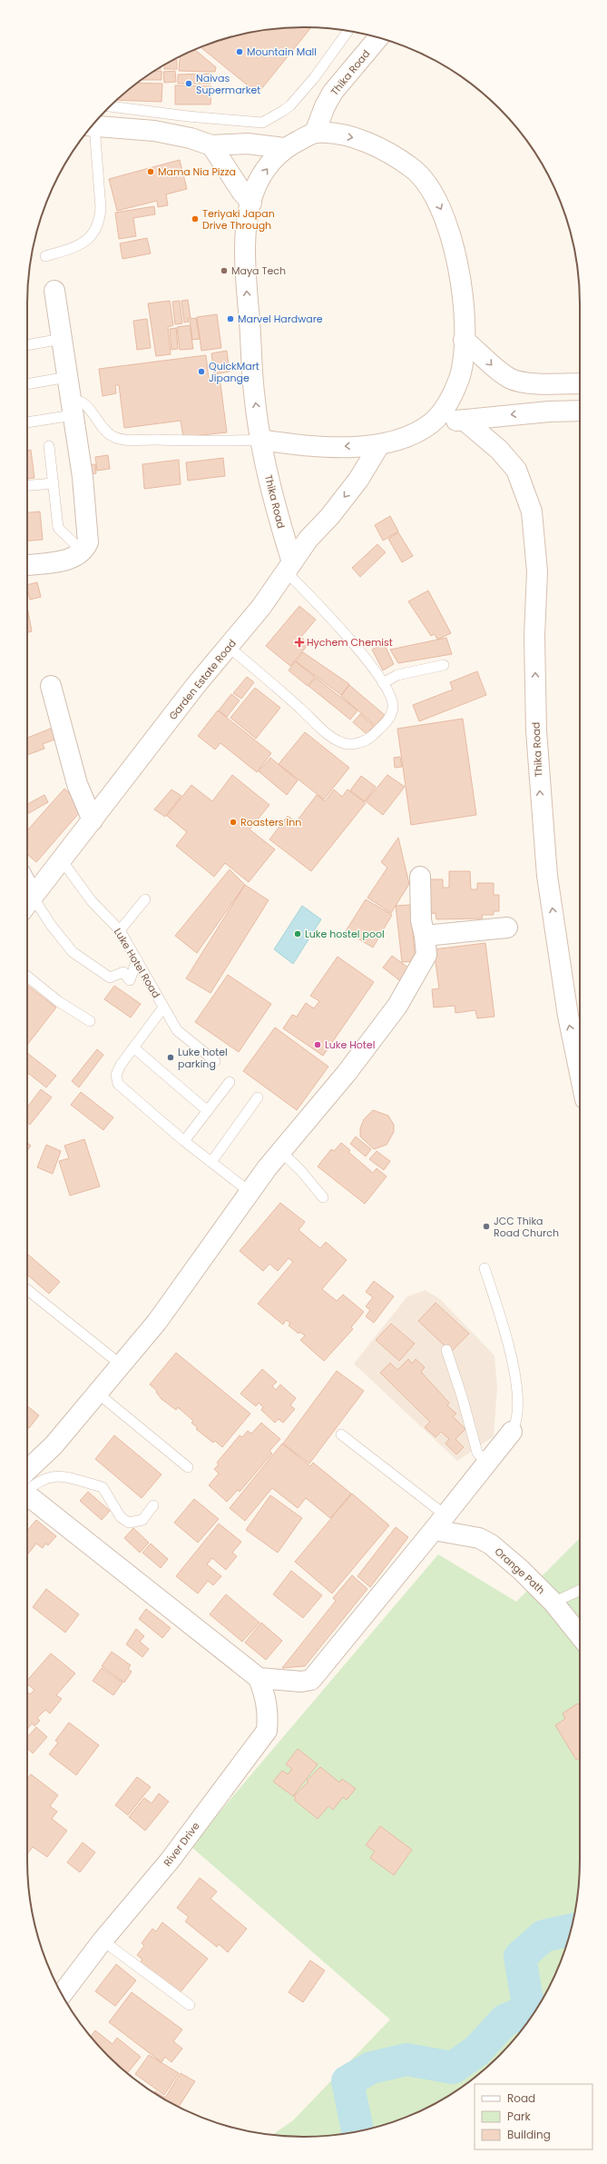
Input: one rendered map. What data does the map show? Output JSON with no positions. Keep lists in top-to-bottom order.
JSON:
{
  "streets": {
    "street": [
      "Thika Road",
      "Garden Estate Road",
      "Orange Path",
      "River Drive"
    ],
    "lane": ["Luke Hotel Road"]
  },
  "crossings": [
    ["Thika Road", "Garden Estate Road"],
    ["Garden Estate Road", "Luke Hotel Road"]
  ],
  "one_way": ["Thika Road"],
  "places": {
    "other": [
      "Mountain Mall",
      "Naivas Supermarket",
      "Mama Nia Pizza",
      "Teriyaki Japan Drive Through",
      "Maya Tech",
      "Marvel Hardware",
      "QuickMart Jipange",
      "Roasters Inn",
      "Luke hostel pool",
      "Luke Hotel",
      "Luke hotel parking",
      "JCC Thika Road Church"
    ],
    "health": ["Hychem Chemist"]
  },
  "legend": ["Road", "Park", "Building"]
}
